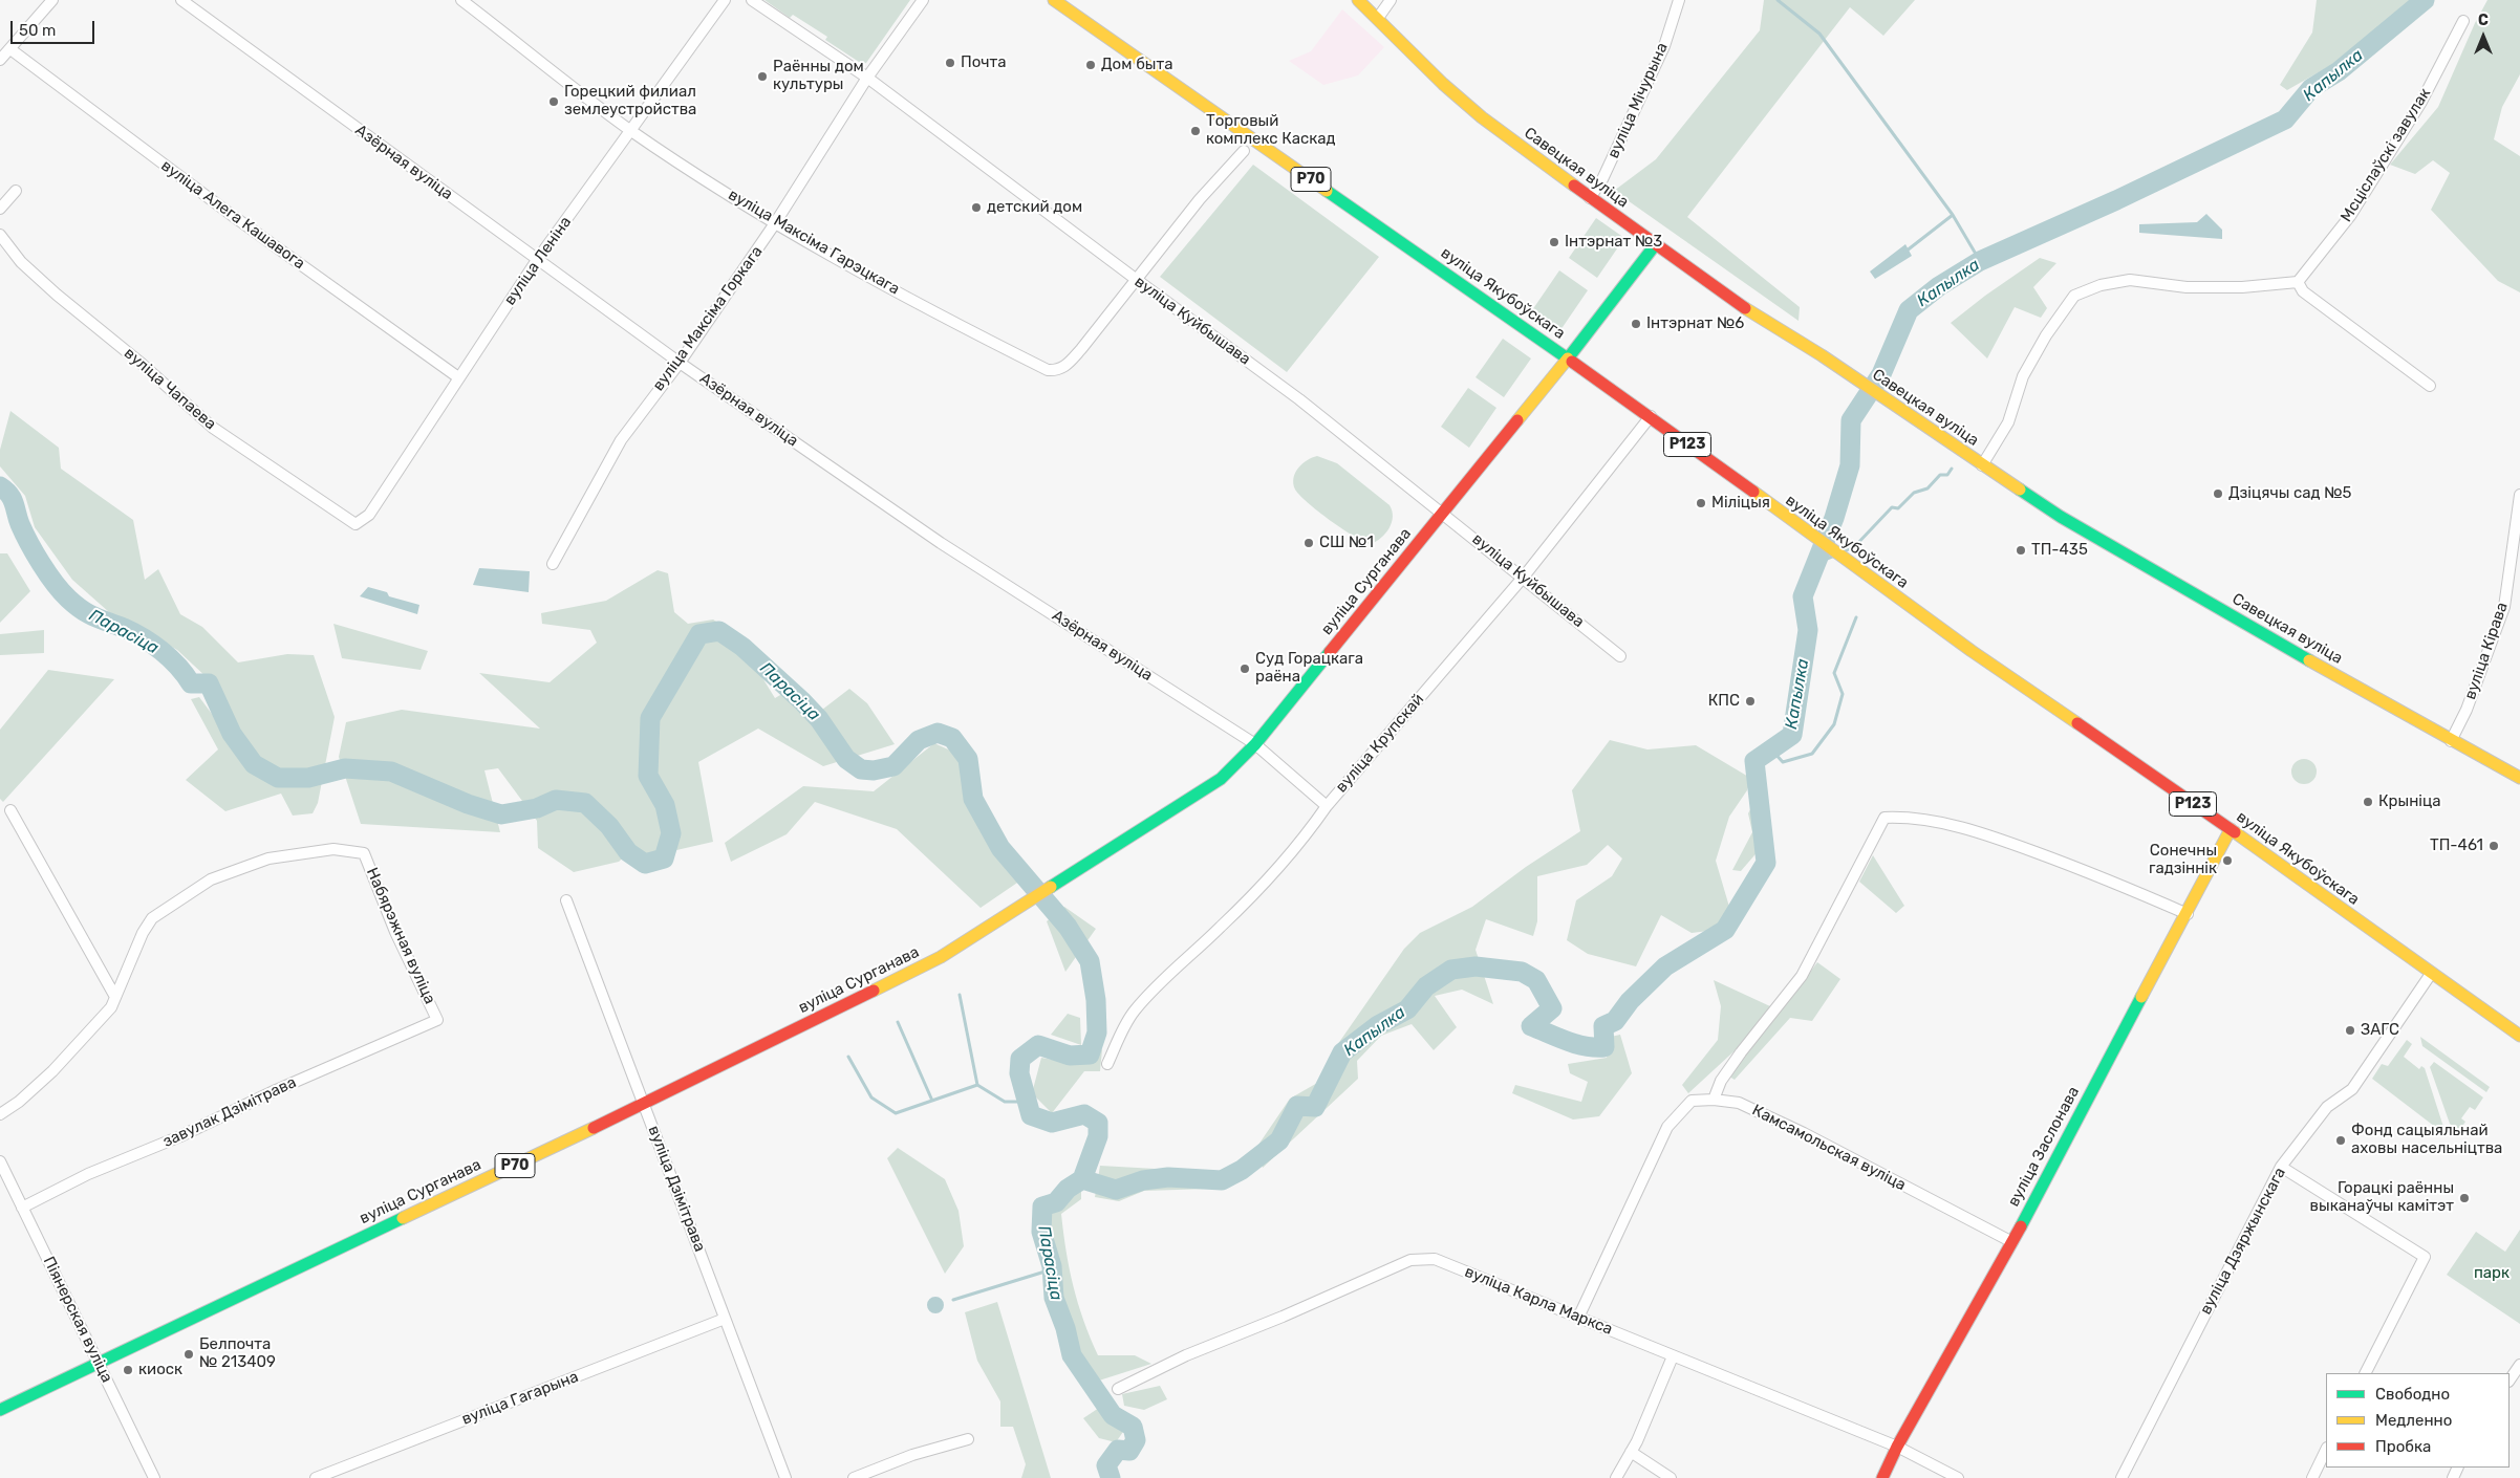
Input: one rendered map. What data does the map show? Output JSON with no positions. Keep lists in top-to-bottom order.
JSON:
{
  "streets": {
    "main road": [
      "Савецкая вуліца",
      "Р70",
      "вуліца Якубоўскага",
      "Р123",
      "вуліца Сурганава",
      "вуліца Заслонава"
    ],
    "street": [
      "вуліца Мічурына",
      "Мсціслаўскі завулак",
      "Азёрная вуліца",
      "вуліца Алега Кашавога",
      "вуліца Максіма Гарэцкага",
      "вуліца Леніна",
      "вуліца Максіма Горкага",
      "вуліца Куйбышава",
      "вуліца Чапаева",
      "вуліца Кірава",
      "вуліца Крупскай",
      "Набярэжная вуліца",
      "завулак Дзімітрава",
      "Камсамольская вуліца",
      "вуліца Дзімітрава",
      "вуліца Дзяржынскага",
      "вуліца Карла Маркса",
      "Піянерская вуліца",
      "вуліца Гагарына"
    ]
  },
  "crossings": [
    ["вуліца Мічурына", "Савецкая вуліца"],
    ["Азёрная вуліца", "вуліца Леніна"],
    ["Азёрная вуліца", "вуліца Максіма Горкага"],
    ["Азёрная вуліца", "вуліца Сурганава"],
    ["Азёрная вуліца", "вуліца Крупскай"],
    ["Савецкая вуліца", "вуліца Сурганава"],
    ["Савецкая вуліца", "вуліца Кірава"],
    ["вуліца Алега Кашавога", "вуліца Леніна"],
    ["вуліца Максіма Гарэцкага", "вуліца Леніна"],
    ["вуліца Максіма Гарэцкага", "вуліца Максіма Горкага"],
    ["вуліца Максіма Гарэцкага", "вуліца Куйбышава"],
    ["вуліца Леніна", "вуліца Чапаева"],
    ["вуліца Якубоўскага", "вуліца Сурганава"],
    ["вуліца Якубоўскага", "вуліца Крупскай"],
    ["вуліца Якубоўскага", "вуліца Заслонава"],
    ["вуліца Якубоўскага", "вуліца Дзяржынскага"],
    ["вуліца Максіма Горкага", "вуліца Куйбышава"],
    ["вуліца Куйбышава", "вуліца Сурганава"],
    ["вуліца Куйбышава", "вуліца Крупскай"],
    ["вуліца Сурганава", "вуліца Дзімітрава"],
    ["вуліца Сурганава", "Піянерская вуліца"],
    ["Набярэжная вуліца", "завулак Дзімітрава"],
    ["завулак Дзімітрава", "Піянерская вуліца"],
    ["вуліца Заслонава", "Камсамольская вуліца"],
    ["вуліца Заслонава", "вуліца Карла Маркса"],
    ["Камсамольская вуліца", "вуліца Карла Маркса"],
    ["вуліца Дзімітрава", "вуліца Гагарына"]
  ],
  "water": ["Капылка", "Парасіца"],
  "parks": ["парк"],
  "places": [
    "Почта",
    "Дом быта",
    "Раённы дом культуры",
    "Горецкий филиал землеустройства",
    "Торговый комплекс Каскад",
    "детский дом",
    "Інтэрнат №3",
    "Інтэрнат №6",
    "Дзіцячы сад №5",
    "Міліцыя",
    "СШ №1",
    "ТП-435",
    "Суд Горацкага раёна",
    "КПС",
    "Крыніца",
    "ТП-461",
    "Сонечны гадзіннік",
    "ЗАГС",
    "Фонд сацыяльнай аховы насельніцтва",
    "Горацкі раённы выканаўчы камітэт",
    "Белпочта № 213409",
    "киоск"
  ],
  "legend": ["Свободно", "Медленно", "Пробка"],
  "scale_bar": "50 m",
  "north": "top"
}
